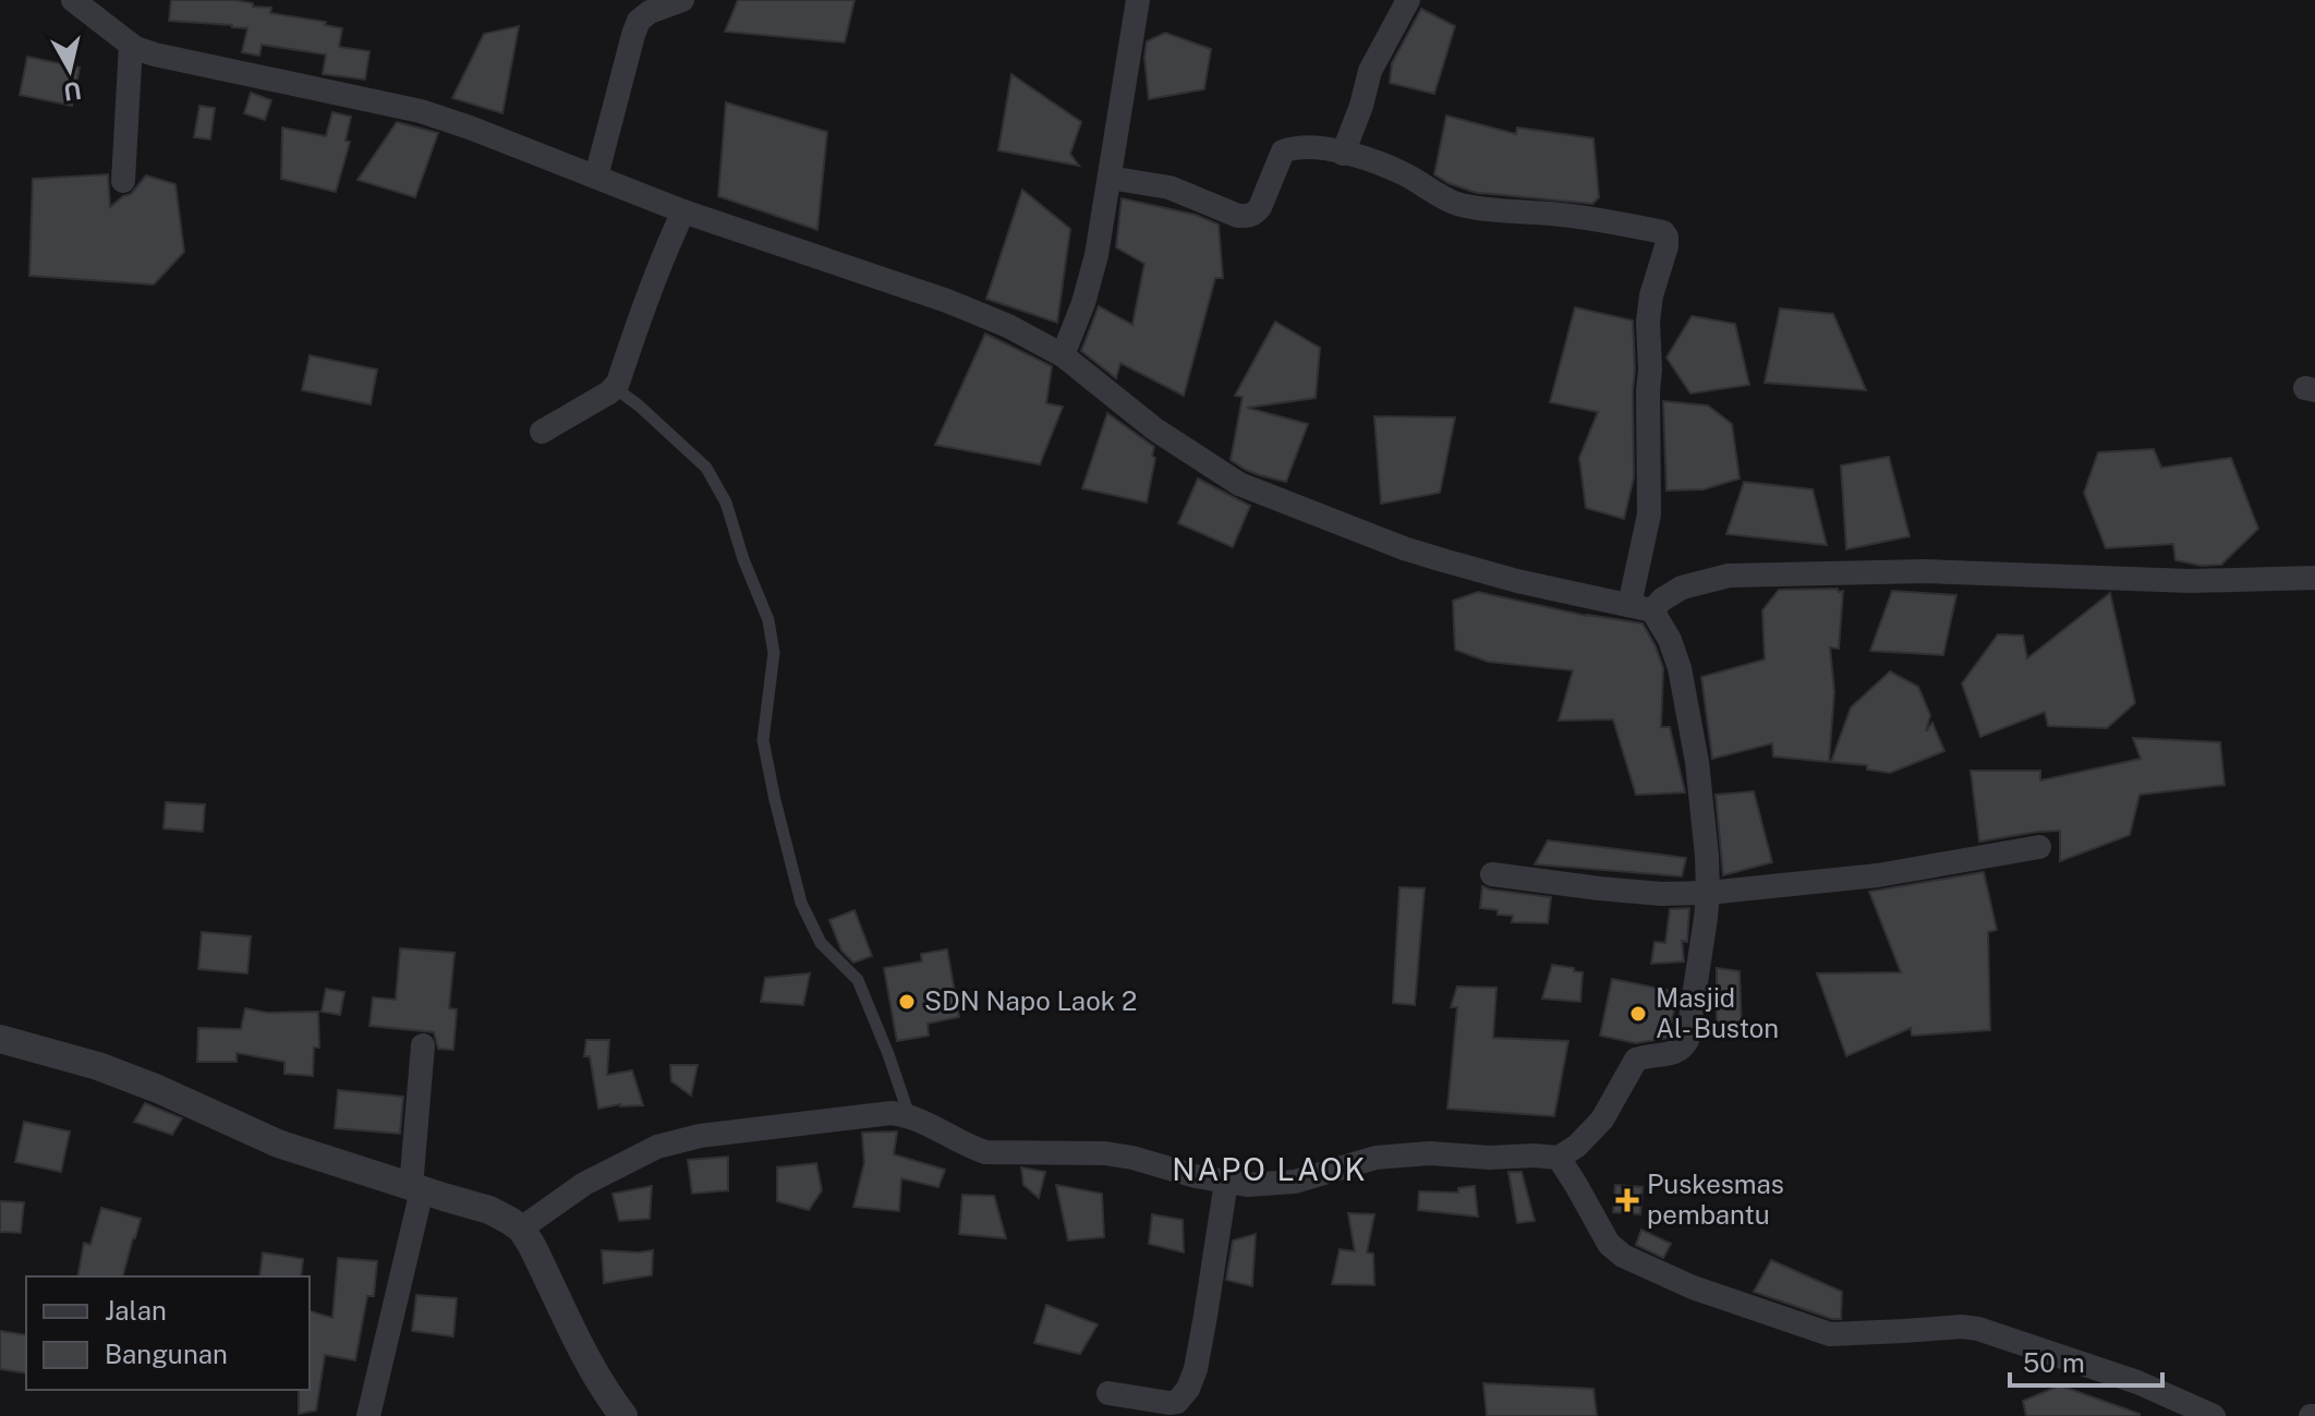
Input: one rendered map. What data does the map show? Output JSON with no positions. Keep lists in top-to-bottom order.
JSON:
{
  "districts": ["NAPO LAOK"],
  "places": {
    "other": ["SDN Napo Laok 2", "Masjid Al- Buston"],
    "health": ["Puskesmas pembantu"]
  },
  "legend": ["Jalan", "Bangunan"],
  "scale_bar": "50 m",
  "north": "bottom"
}
